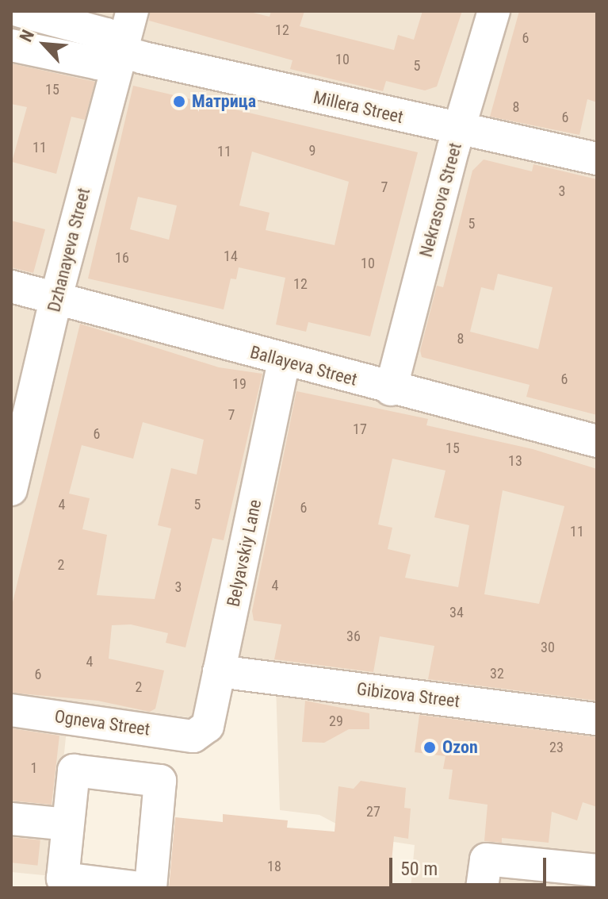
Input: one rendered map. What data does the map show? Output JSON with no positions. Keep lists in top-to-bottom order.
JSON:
{
  "streets": {
    "street": [
      "Millera Street",
      "Nekrasova Street",
      "Dzhanayeva Street",
      "Ballayeva Street",
      "Belyavskiy Lane",
      "Gibizova Street",
      "Ogneva Street"
    ]
  },
  "crossings": [
    ["Millera Street", "Nekrasova Street"],
    ["Millera Street", "Dzhanayeva Street"],
    ["Nekrasova Street", "Ballayeva Street"],
    ["Dzhanayeva Street", "Ballayeva Street"],
    ["Ballayeva Street", "Belyavskiy Lane"],
    ["Belyavskiy Lane", "Gibizova Street"],
    ["Belyavskiy Lane", "Ogneva Street"]
  ],
  "places": ["Матрица", "Ozon"],
  "house_numbers": [
    "12",
    "6",
    "10",
    "5",
    "15",
    "8",
    "6",
    "11",
    "9",
    "11",
    "7",
    "3",
    "5",
    "14",
    "16",
    "10",
    "12",
    "8",
    "6",
    "19",
    "7",
    "17",
    "6",
    "15",
    "13",
    "4",
    "5",
    "6",
    "11",
    "2",
    "4",
    "3",
    "34",
    "36",
    "30",
    "4",
    "32",
    "6",
    "2",
    "29",
    "23",
    "1",
    "27",
    "18"
  ],
  "scale_bar": "50 m",
  "north": "top left"
}
